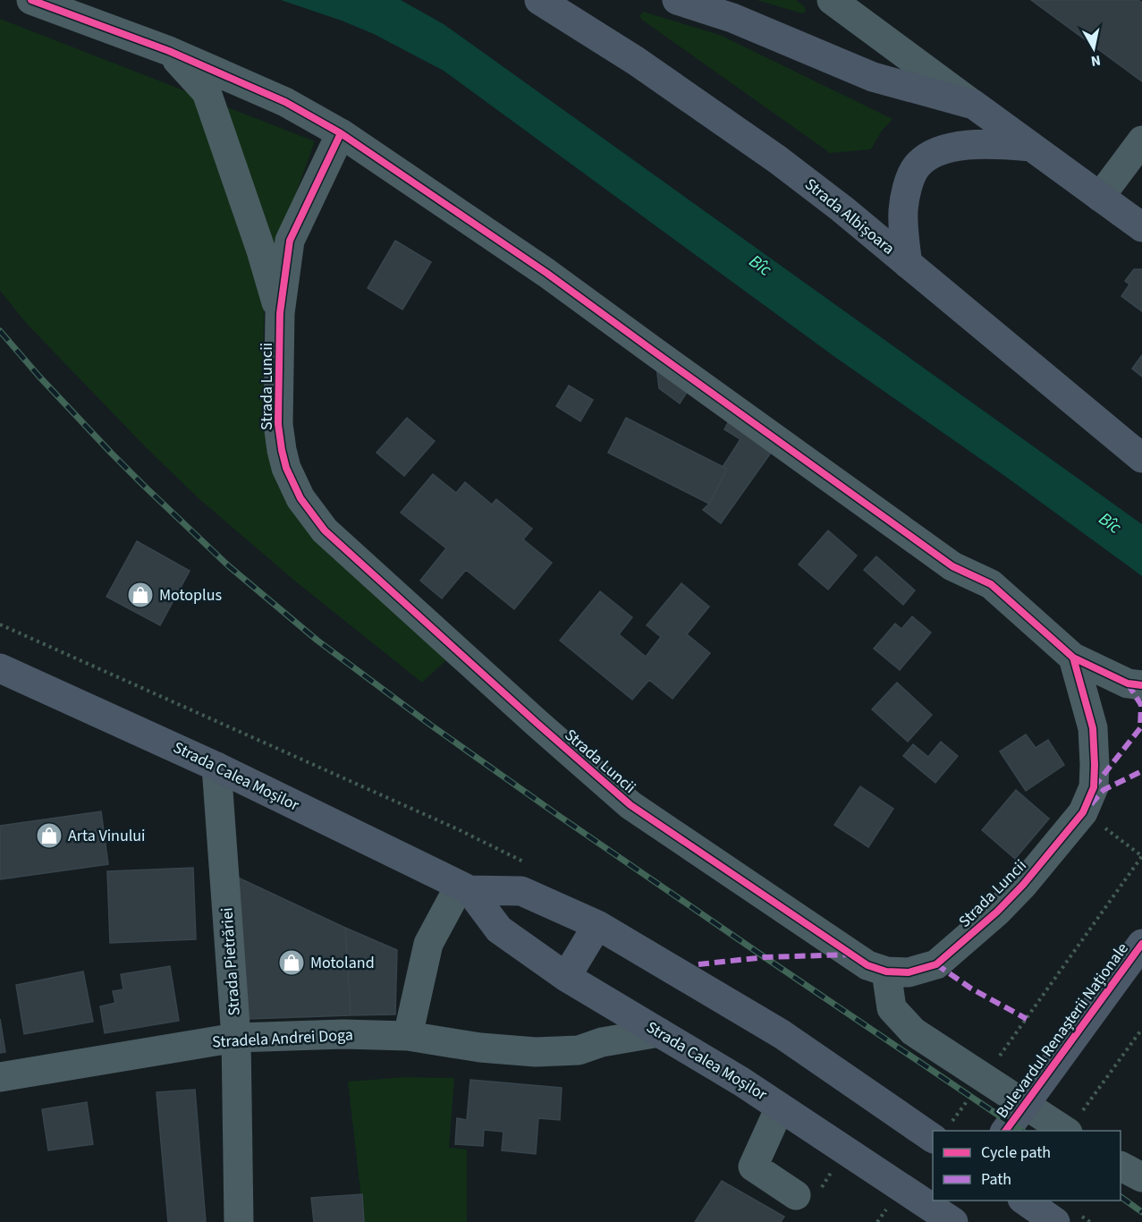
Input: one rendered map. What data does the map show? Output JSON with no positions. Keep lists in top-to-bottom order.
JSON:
{
  "streets": {
    "main road": ["Strada Albișoara", "Strada Calea Moșilor", "Bulevardul Renașterii Naționale"],
    "street": ["Strada Luncii", "Strada Pietrăriei", "Stradela Andrei Doga"]
  },
  "crossings": [
    ["Strada Calea Moșilor", "Strada Pietrăriei"],
    ["Strada Calea Moșilor", "Stradela Andrei Doga"],
    ["Strada Pietrăriei", "Stradela Andrei Doga"]
  ],
  "water": ["Bîc"],
  "places": {
    "shop": ["Motoplus", "Arta Vinului", "Motoland"]
  },
  "legend": ["Cycle path", "Path"],
  "north": "bottom"
}
